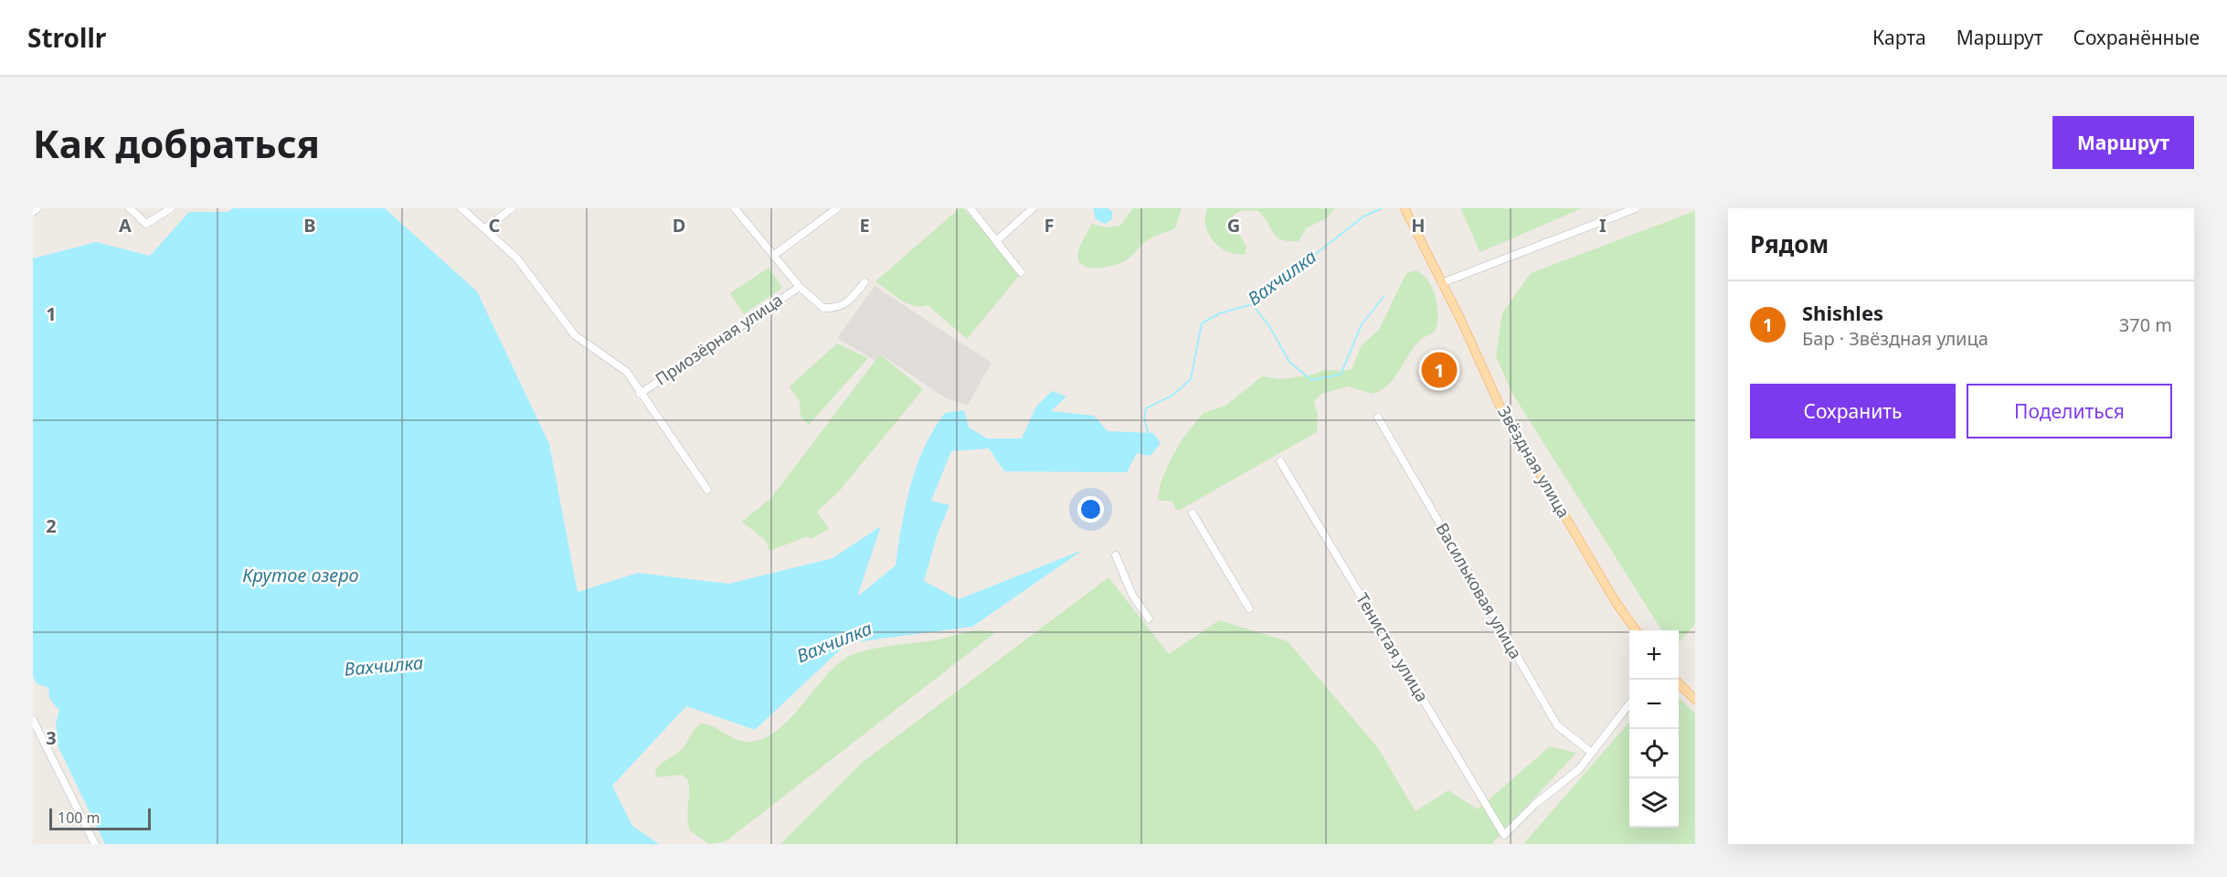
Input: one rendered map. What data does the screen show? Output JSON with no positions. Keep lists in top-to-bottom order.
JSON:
{
  "streets": {
    "main road": ["Звёздная улица"],
    "street": ["Приозёрная улица", "Васильковая улица", "Тенистая улица"]
  },
  "crossings": [
    ["Васильковая улица", "Тенистая улица"]
  ],
  "water": ["Вахчилка", "Крутое озеро"],
  "scale_bar": "100 m",
  "page": {
    "header": "Strollr",
    "nav": ["Карта", "Маршрут", "Сохранённые"],
    "buttons": [
      "Маршрут",
      ["Сохранить", "Поделиться"]
    ],
    "title": "Как добраться",
    "heading": "Рядом",
    "list": [
      {
        "mark": "1",
        "name": "Shishles",
        "note": "Бар · Звёздная улица",
        "value": "370 m"
      }
    ],
    "pins": "1",
    "map_buttons": ["+", "−"],
    "scale": "100 m"
  },
  "grid": {
    "columns": [
      "A",
      "B",
      "C",
      "D",
      "E",
      "F",
      "G",
      "H",
      "I"
    ],
    "rows": ["1", "2", "3"]
  }
}
